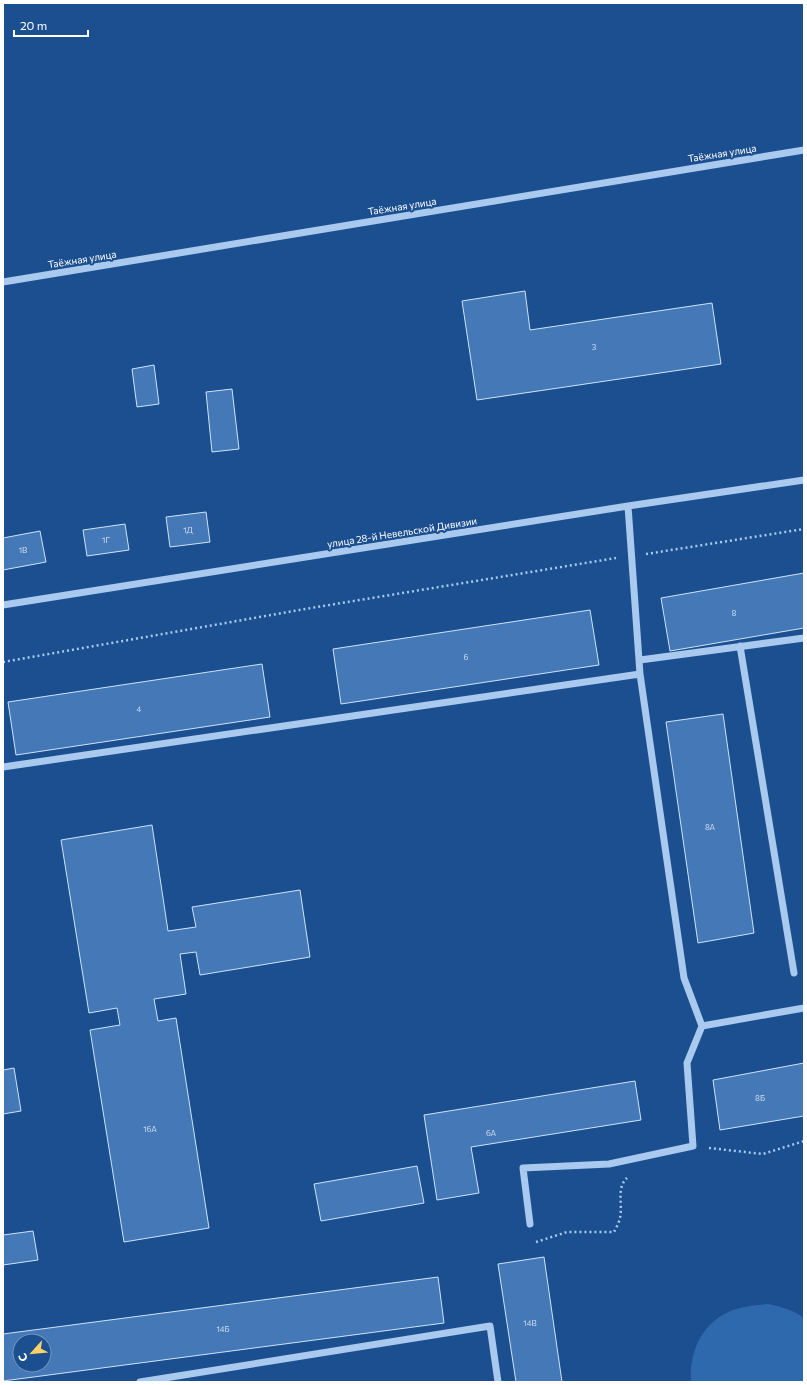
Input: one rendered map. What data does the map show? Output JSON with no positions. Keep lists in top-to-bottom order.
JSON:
{
  "streets": {
    "street": ["Таёжная улица", "улица 28-й Невельской Дивизии"]
  },
  "house_numbers": [
    "3",
    "1Д",
    "1Г",
    "1В",
    "8",
    "6",
    "4",
    "8А",
    "8Б",
    "16А",
    "6А",
    "14В",
    "14Б"
  ],
  "scale_bar": "20 m",
  "north": "bottom left"
}
